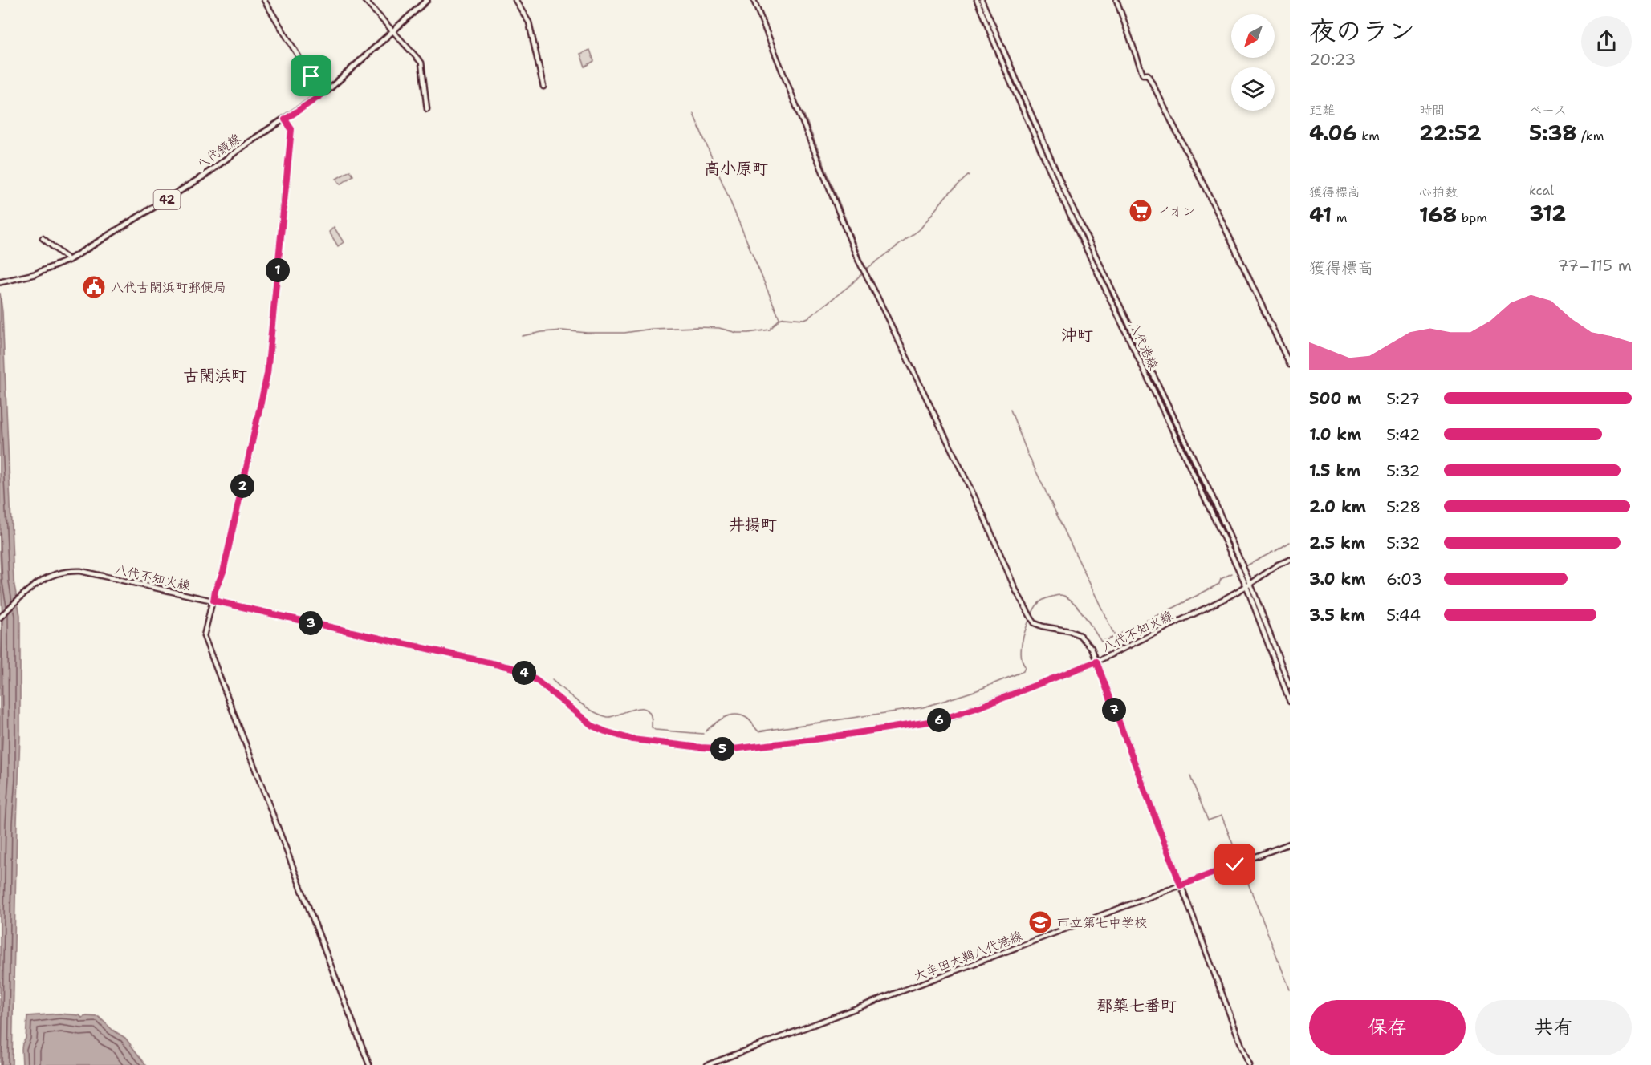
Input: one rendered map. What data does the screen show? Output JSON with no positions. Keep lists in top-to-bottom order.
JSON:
{
  "streets": {
    "main road": [
      "八代鏡線",
      "42",
      "八代港線",
      "八代不知火線",
      "大牟田大鞘八代港線"
    ]
  },
  "crossings": [
    ["八代港線", "八代不知火線"]
  ],
  "districts": [
    "高小原町",
    "沖町",
    "古閑浜町",
    "井揚町",
    "郡築七番町"
  ],
  "places": {
    "supermarket": ["イオン"],
    "public building": ["八代古閑浜町郵便局"],
    "school or university": ["市立第七中学校"]
  },
  "north": "bottom left",
  "page": {
    "heading": ["夜のラン", "20:23"],
    "stats": [
      ["距離", "4.06 km"],
      ["時間", "22:52"],
      ["ペース", "5:38 /km"],
      ["獲得標高", "41 m"],
      ["心拍数", "168 bpm"],
      ["kcal", "312"]
    ],
    "chart": ["獲得標高", "77–115 m"],
    "pins": [
      "1",
      "2",
      "3",
      "4",
      "7",
      "6",
      "5"
    ],
    "list": [
      {
        "name": "500 m",
        "note": "5:27"
      },
      {
        "name": "1.0 km",
        "note": "5:42"
      },
      {
        "name": "1.5 km",
        "note": "5:32"
      },
      {
        "name": "2.0 km",
        "note": "5:28"
      },
      {
        "name": "2.5 km",
        "note": "5:32"
      },
      {
        "name": "3.0 km",
        "note": "6:03"
      },
      {
        "name": "3.5 km",
        "note": "5:44"
      }
    ],
    "buttons": ["保存", "共有"]
  }
}
